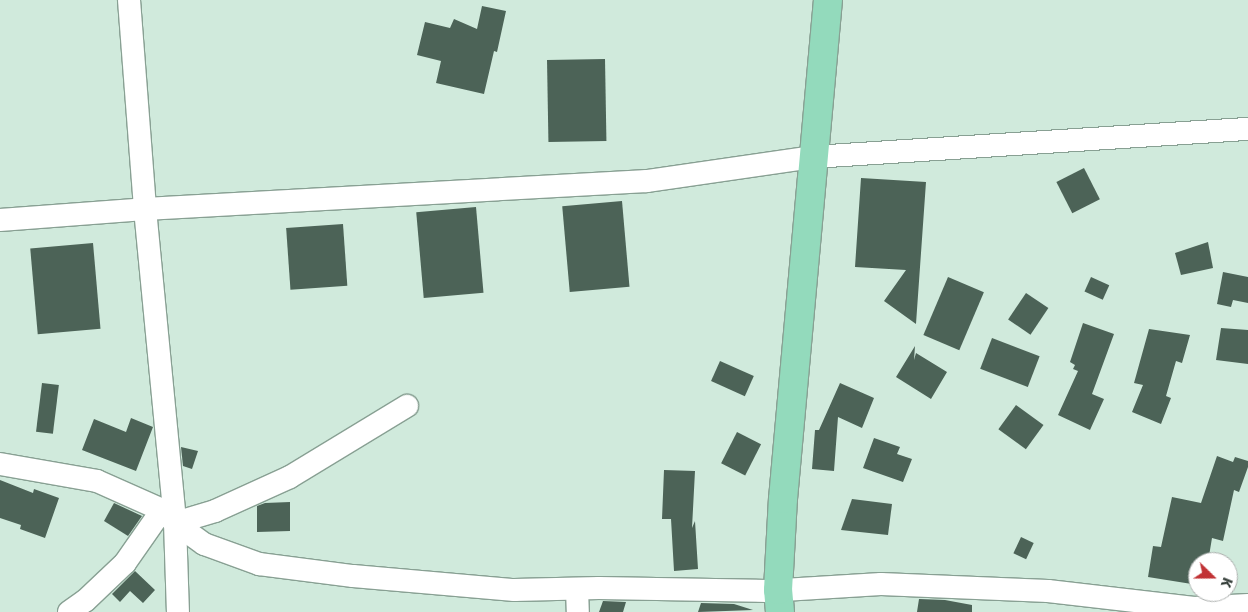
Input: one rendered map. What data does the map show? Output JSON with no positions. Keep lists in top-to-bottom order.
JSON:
{
  "north": "right"
}
